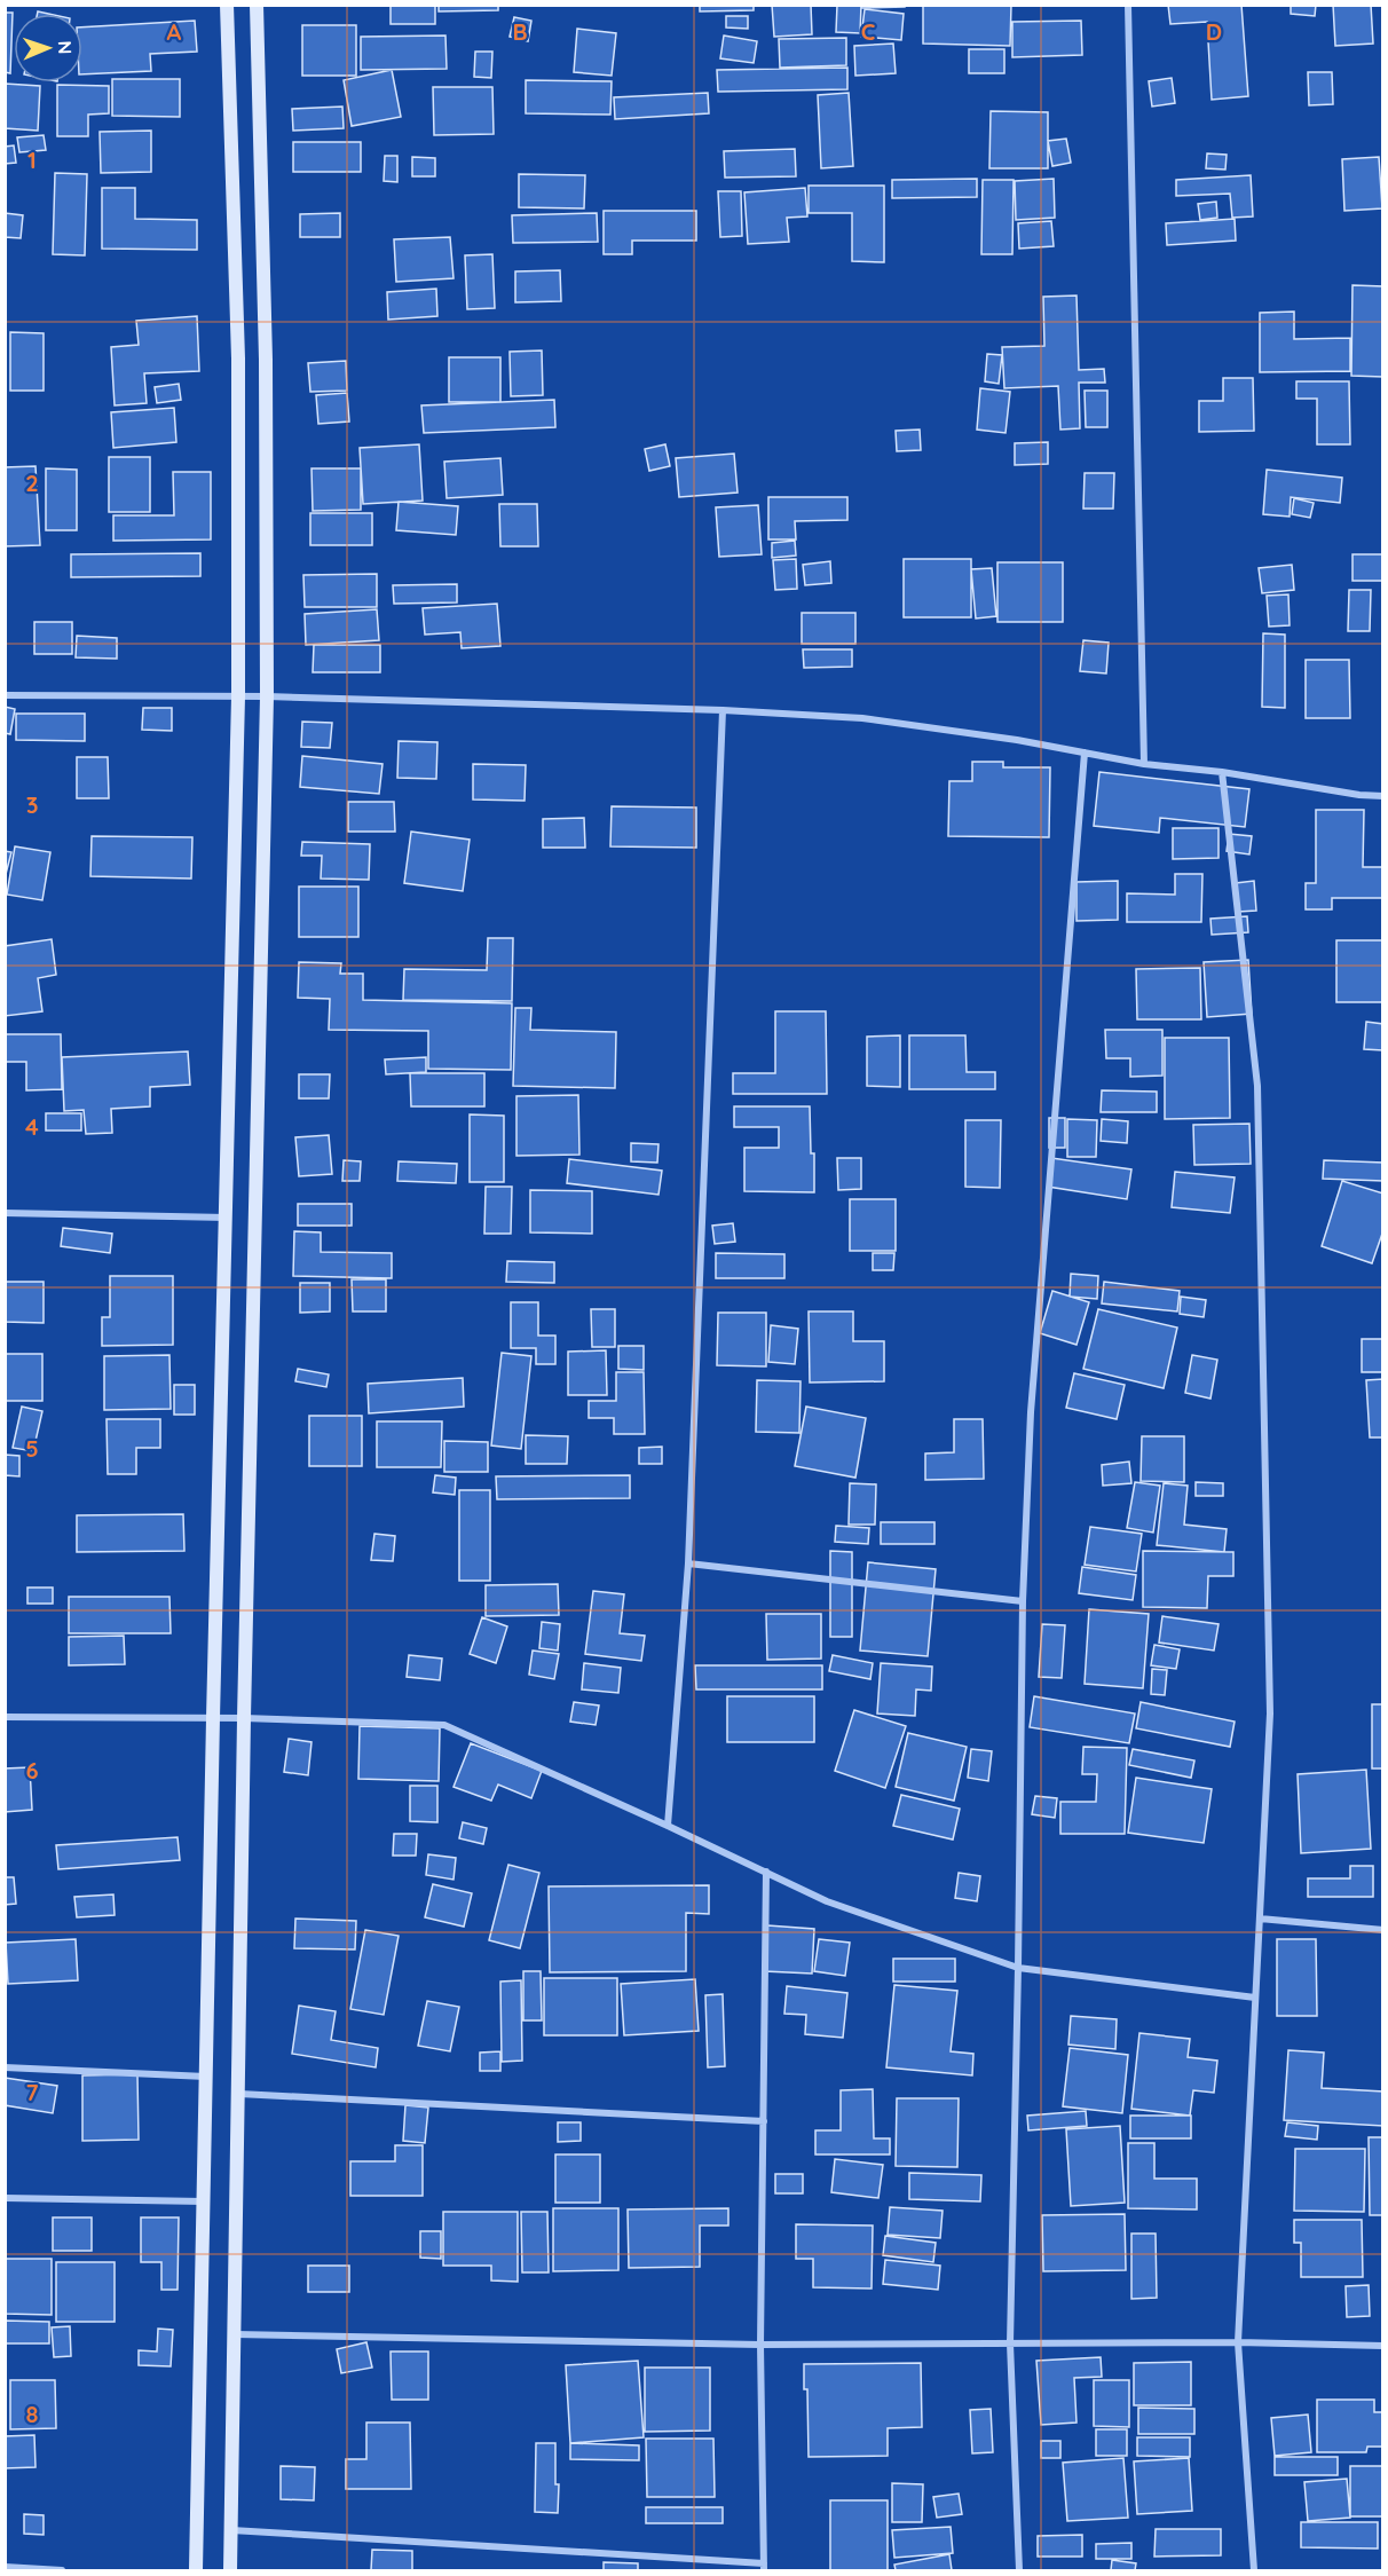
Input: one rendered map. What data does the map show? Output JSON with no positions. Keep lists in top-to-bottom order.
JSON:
{
  "north": "right",
  "grid": {
    "columns": [
      "A",
      "B",
      "C",
      "D"
    ],
    "rows": [
      "1",
      "2",
      "3",
      "4",
      "5",
      "6",
      "7",
      "8"
    ]
  }
}
